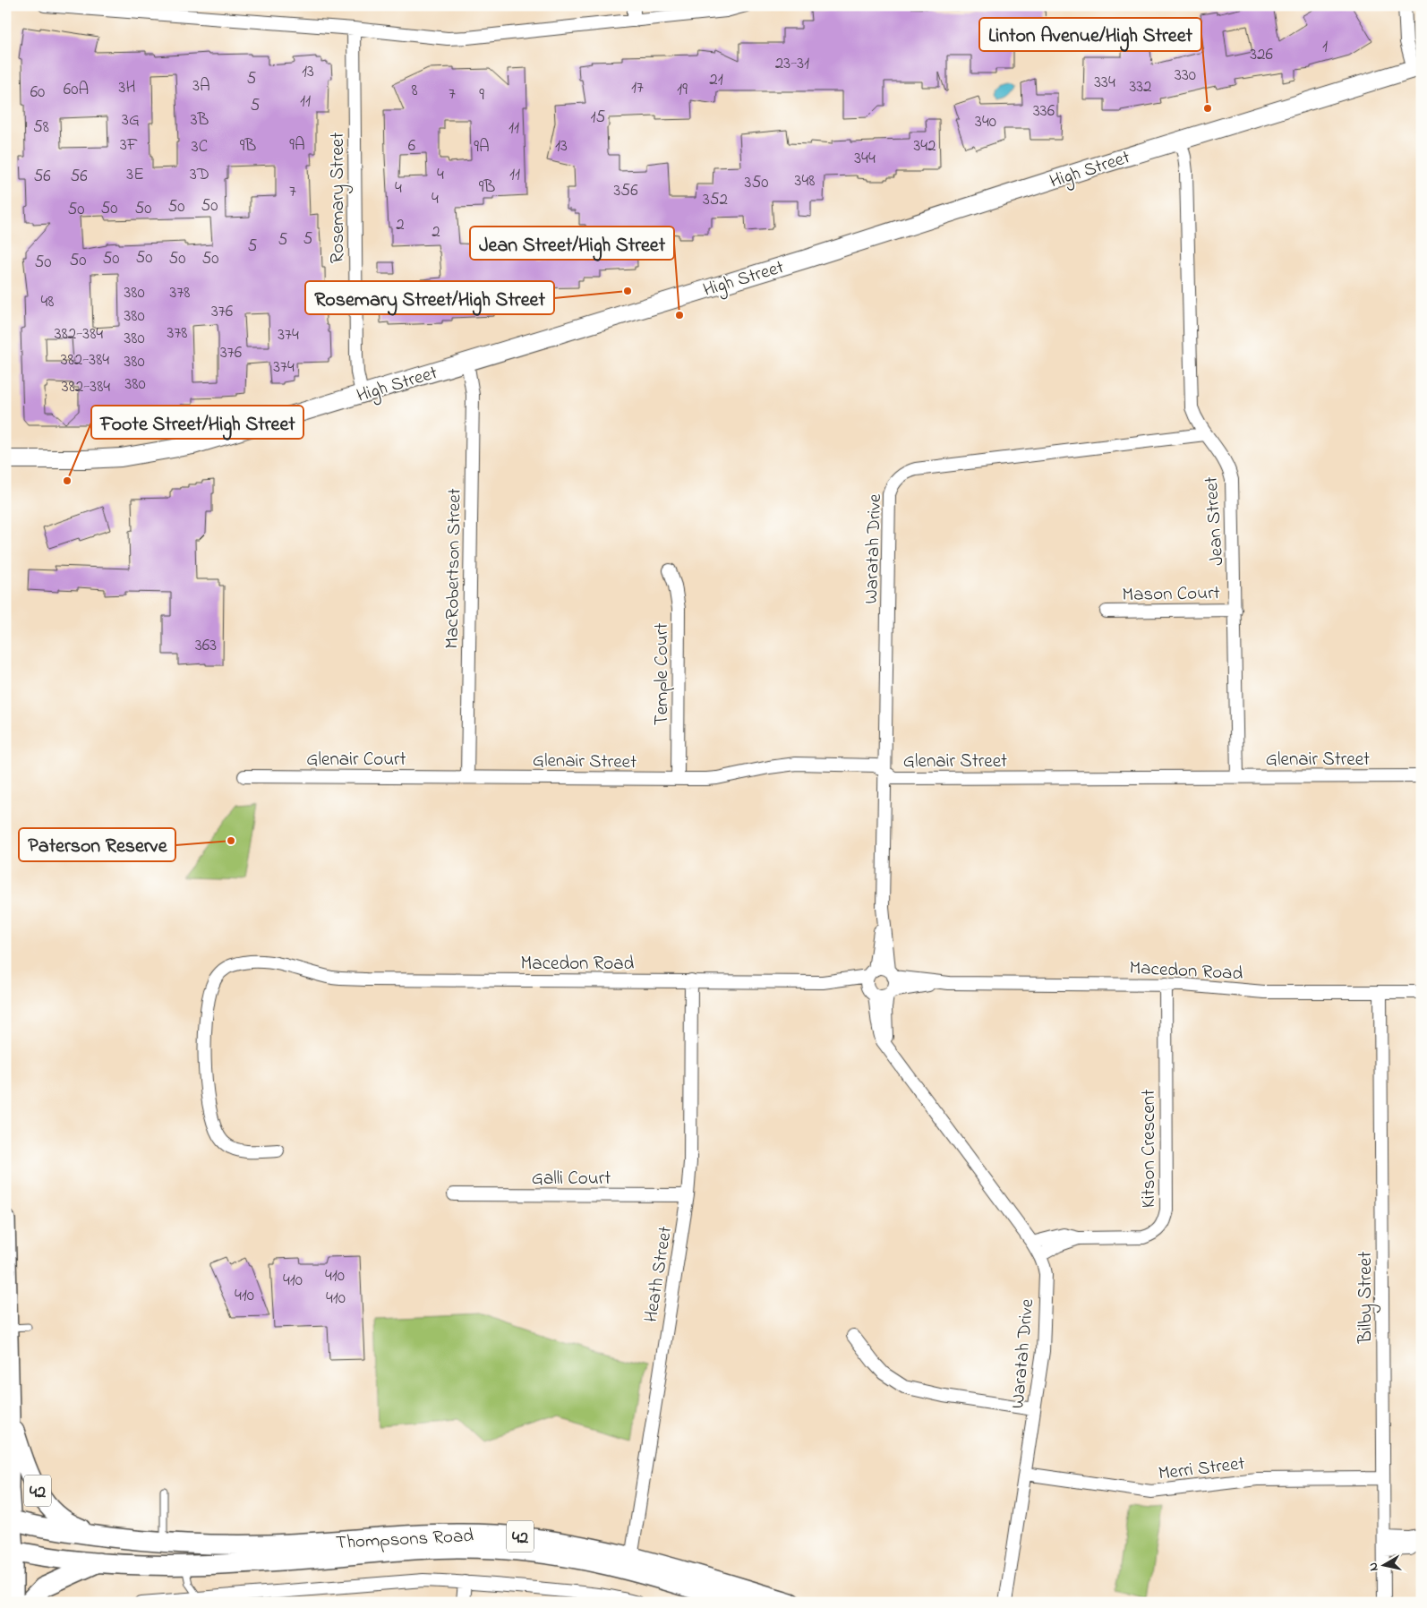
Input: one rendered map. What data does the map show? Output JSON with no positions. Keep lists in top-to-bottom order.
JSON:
{
  "streets": {
    "main road": ["High Street", "42", "Thompsons Road"],
    "street": [
      "Rosemary Street",
      "Jean Street",
      "Waratah Drive",
      "MacRobertson Street",
      "Mason Court",
      "Temple Court",
      "Glenair Court",
      "Glenair Street",
      "Macedon Road",
      "Kitson Crescent",
      "Galli Court",
      "Heath Street",
      "Bilby Street",
      "Merri Street"
    ]
  },
  "crossings": [
    ["High Street", "Rosemary Street"],
    ["High Street", "Jean Street"],
    ["High Street", "MacRobertson Street"],
    ["Jean Street", "Waratah Drive"],
    ["Jean Street", "Mason Court"],
    ["Jean Street", "Glenair Street"],
    ["Waratah Drive", "Glenair Street"],
    ["Waratah Drive", "Macedon Road"],
    ["Waratah Drive", "Kitson Crescent"],
    ["Waratah Drive", "Merri Street"],
    ["MacRobertson Street", "Glenair Court"],
    ["MacRobertson Street", "Glenair Street"],
    ["Temple Court", "Glenair Street"],
    ["Glenair Court", "Glenair Street"],
    ["Macedon Road", "Kitson Crescent"],
    ["Macedon Road", "Heath Street"],
    ["Macedon Road", "Bilby Street"],
    ["Galli Court", "Heath Street"],
    ["Heath Street", "Thompsons Road"],
    ["Bilby Street", "Merri Street"],
    ["42", "Thompsons Road"]
  ],
  "places": [
    "Linton Avenue/High Street",
    "Rosemary Street/High Street",
    "Jean Street/High Street",
    "Foote Street/High Street",
    "Paterson Reserve"
  ],
  "house_numbers": [
    "1",
    "326",
    "23-31",
    "13",
    "330",
    "5",
    "21",
    "334",
    "3A",
    "332",
    "3H",
    "17",
    "60A",
    "19",
    "8",
    "60",
    "7",
    "9",
    "11",
    "5",
    "336",
    "15",
    "3G",
    "3B",
    "340",
    "58",
    "11",
    "3F",
    "9A",
    "9B",
    "6",
    "13",
    "342",
    "3C",
    "9A",
    "344",
    "3E",
    "3D",
    "4",
    "11",
    "56",
    "56",
    "348",
    "350",
    "9B",
    "4",
    "356",
    "7",
    "4",
    "352",
    "50",
    "50",
    "50",
    "50",
    "50",
    "2",
    "2",
    "5",
    "5",
    "5",
    "50",
    "50",
    "50",
    "50",
    "50",
    "50",
    "380",
    "378",
    "48",
    "376",
    "380",
    "378",
    "382-384",
    "374",
    "380",
    "376",
    "382-384",
    "380",
    "374",
    "380",
    "382-384",
    "363",
    "410",
    "410",
    "410",
    "410"
  ],
  "north": "left"
}
